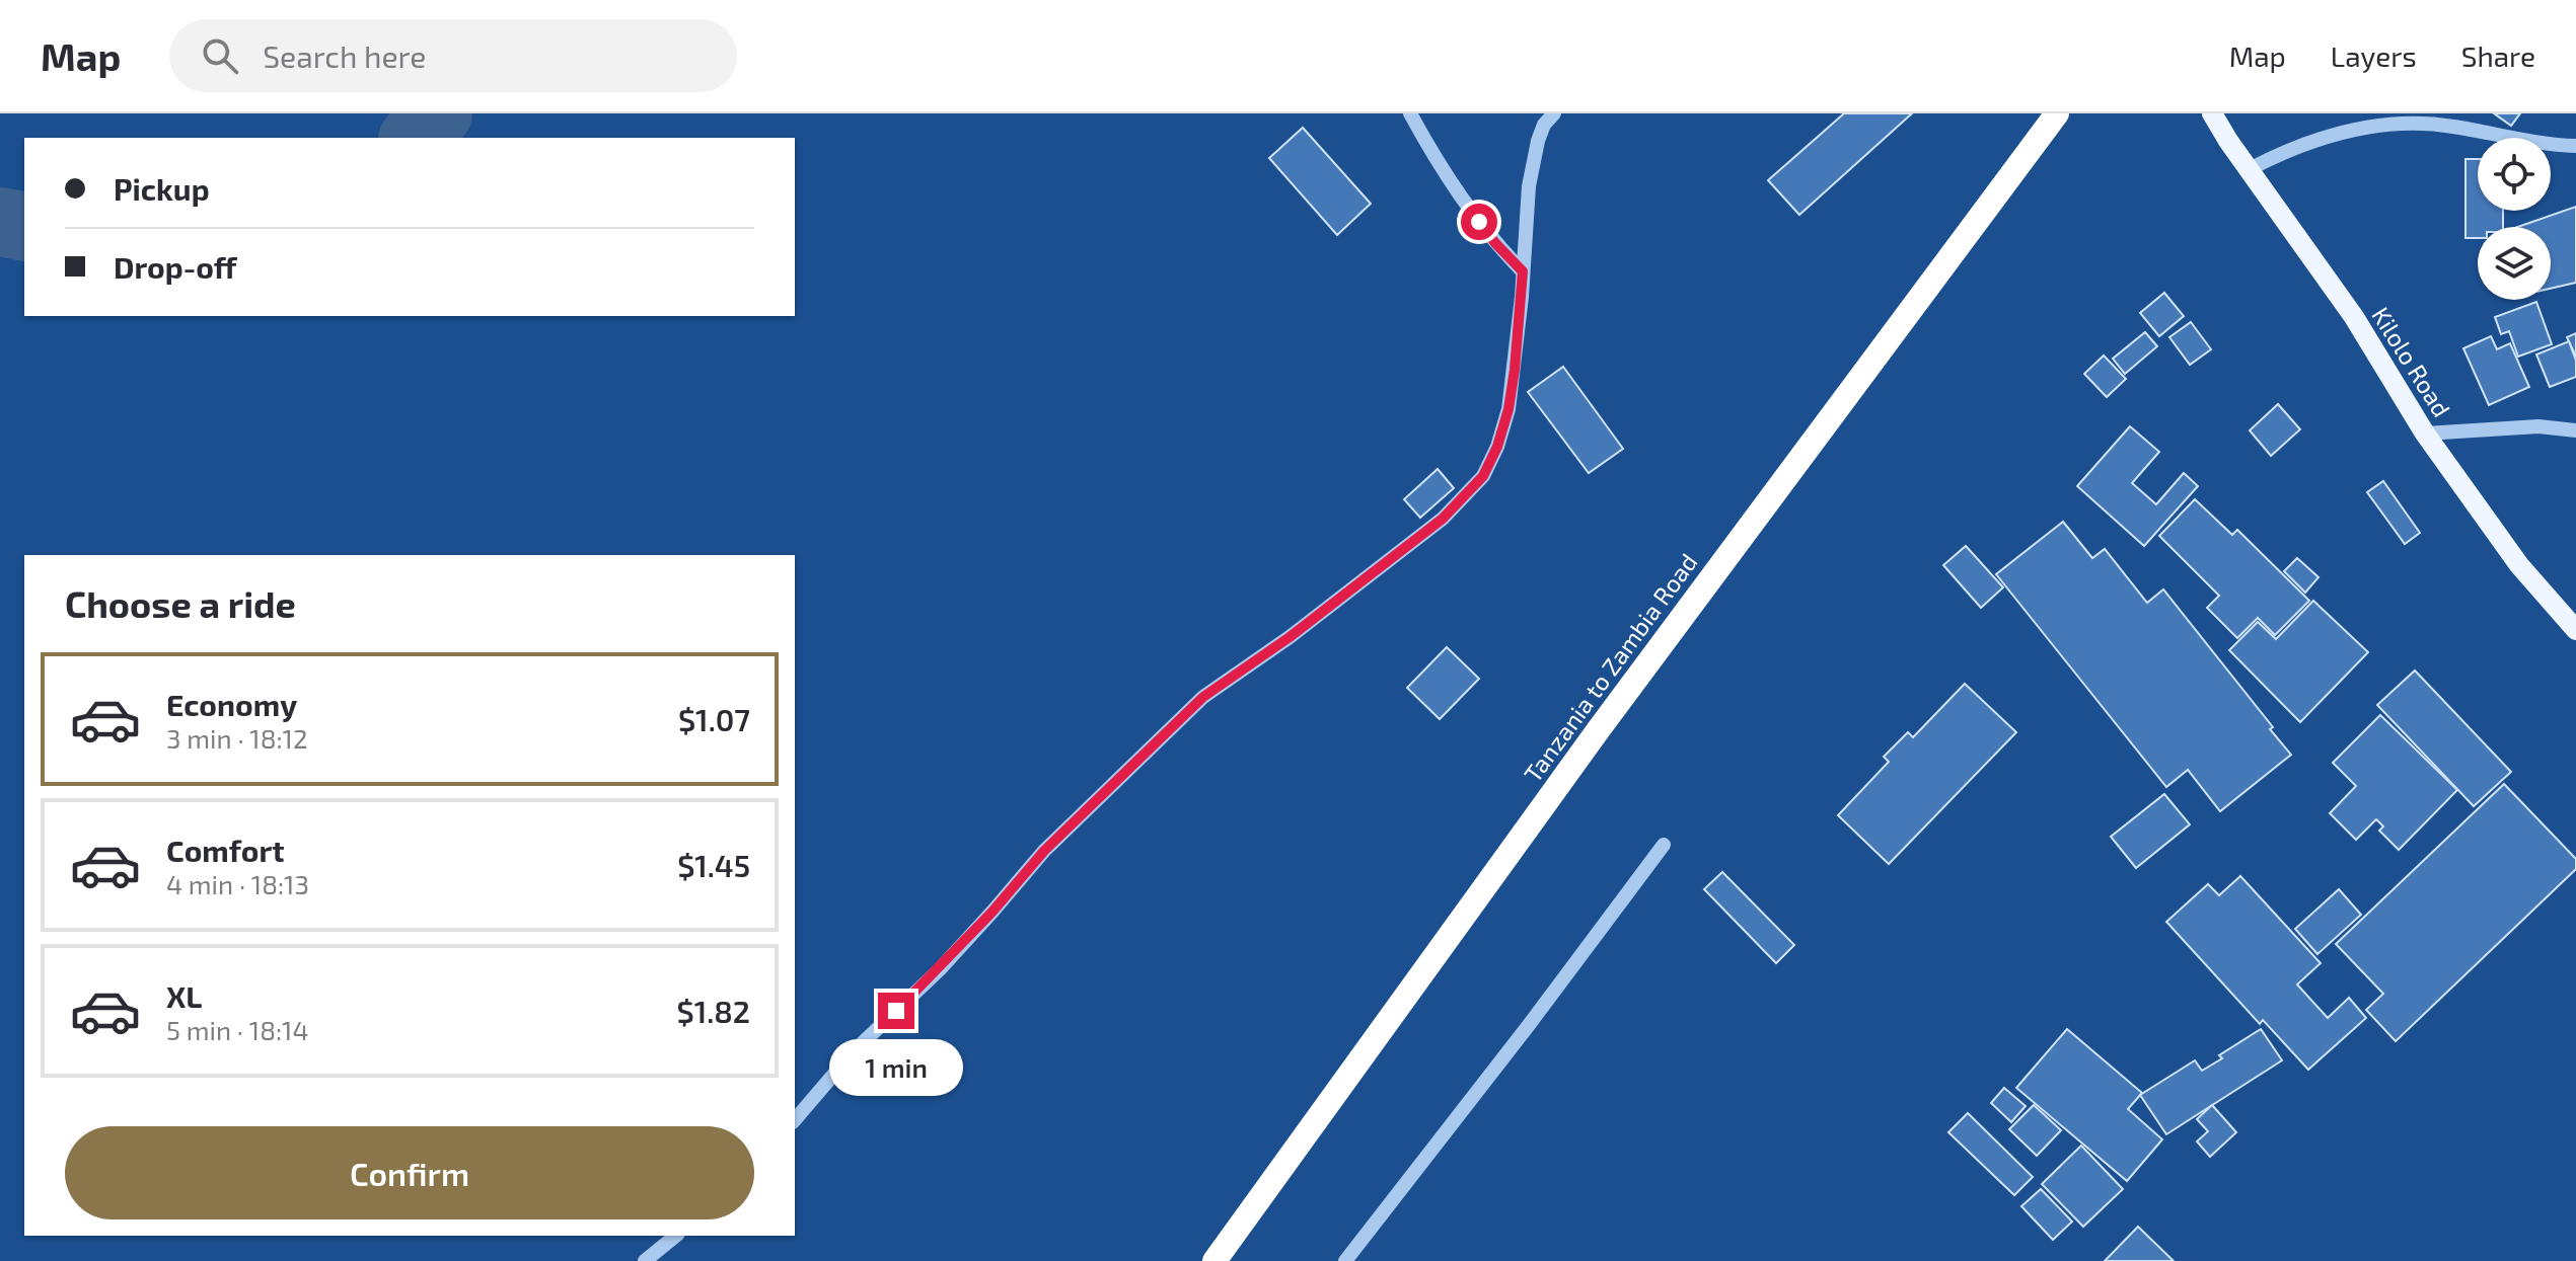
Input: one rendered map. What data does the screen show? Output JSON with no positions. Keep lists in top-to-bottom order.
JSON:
{
  "streets": {
    "highway": ["Tanzania to Zambia Road"],
    "main road": ["Kilolo Road"]
  },
  "page": {
    "header": "Map",
    "search": "Search here",
    "nav": ["Map", "Layers", "Share"],
    "banner": ["Pickup", "Drop-off"],
    "heading": "Choose a ride",
    "list": [
      {
        "name": "Economy",
        "note": "3 min · 18:12",
        "value": "$1.07"
      },
      {
        "name": "Comfort",
        "note": "4 min · 18:13",
        "value": "$1.45"
      },
      {
        "name": "XL",
        "note": "5 min · 18:14",
        "value": "$1.82"
      }
    ],
    "bubble": "1 min",
    "buttons": "Confirm"
  }
}
